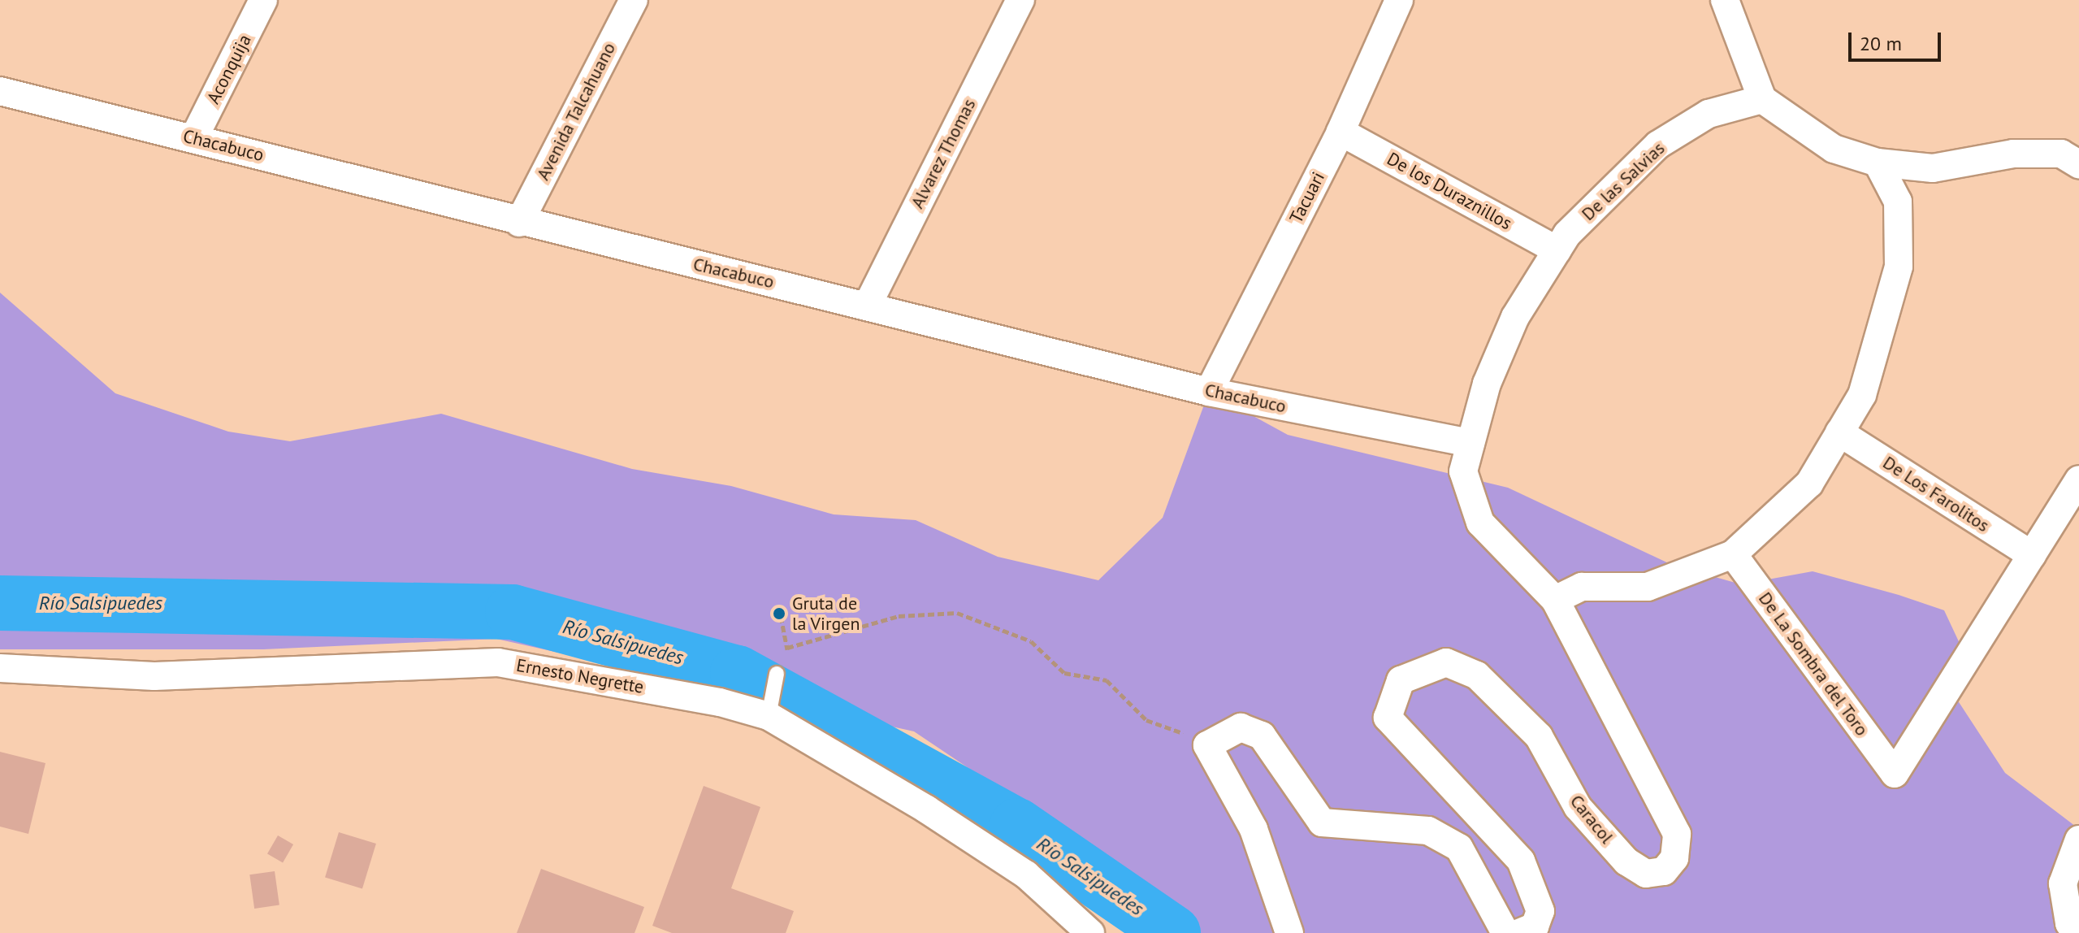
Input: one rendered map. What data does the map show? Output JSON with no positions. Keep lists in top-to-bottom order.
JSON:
{
  "streets": {
    "street": [
      "Aconquija",
      "Avenida Talcahuano",
      "Chacabuco",
      "Alvarez Thomas",
      "De las Salvias",
      "De los Duraznillos",
      "Tacuari",
      "De Los Farolitos",
      "De La Sombra del Toro",
      "Ernesto Negrette",
      "Caracol"
    ]
  },
  "crossings": [
    ["Aconquija", "Chacabuco"],
    ["Avenida Talcahuano", "Chacabuco"],
    ["Chacabuco", "Alvarez Thomas"],
    ["Chacabuco", "De las Salvias"],
    ["Chacabuco", "Tacuari"],
    ["Chacabuco", "Caracol"],
    ["De las Salvias", "De los Duraznillos"],
    ["De las Salvias", "Caracol"],
    ["De los Duraznillos", "Tacuari"],
    ["De Los Farolitos", "De La Sombra del Toro"]
  ],
  "water": ["Río Salsipuedes"],
  "places": ["Gruta de la Virgen"],
  "scale_bar": "20 m"
}
